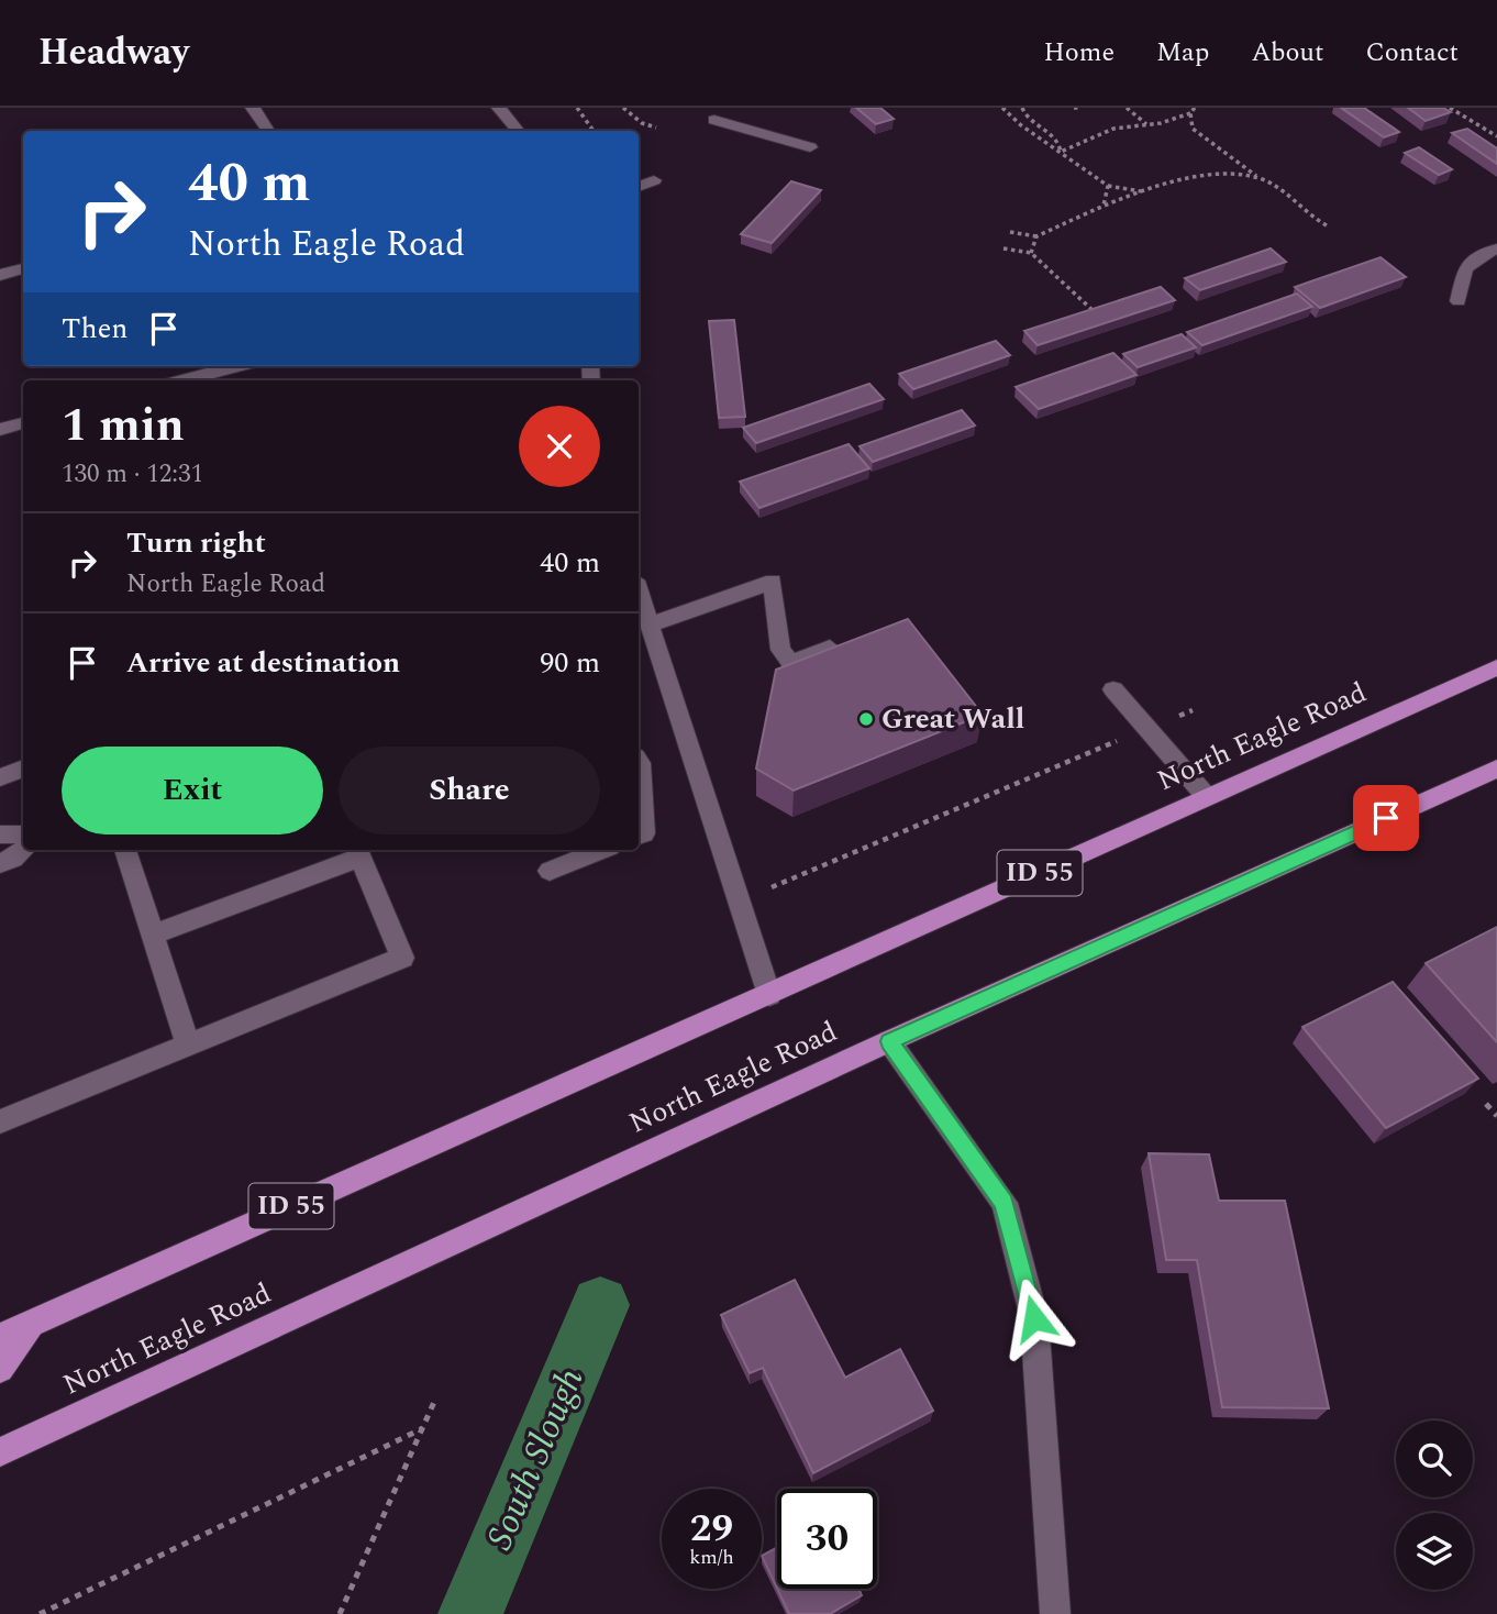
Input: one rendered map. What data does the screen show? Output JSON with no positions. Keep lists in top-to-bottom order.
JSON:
{
  "streets": {
    "highway": ["North Eagle Road", "ID 55"]
  },
  "water": ["South Slough"],
  "places": ["Great Wall"],
  "page": {
    "header": "Headway",
    "nav": [
      "Home",
      "Map",
      "About",
      "Contact"
    ],
    "turn": ["40 m", "North Eagle Road"],
    "then": "Then",
    "heading": ["1 min", "130 m · 12:31"],
    "list": [
      {
        "name": "Turn right",
        "note": "North Eagle Road",
        "value": "40 m"
      },
      {
        "name": "Arrive at destination",
        "value": "90 m"
      }
    ],
    "buttons": ["Exit", "Share"],
    "speed": "29 km/h",
    "limit": "30"
  }
}
